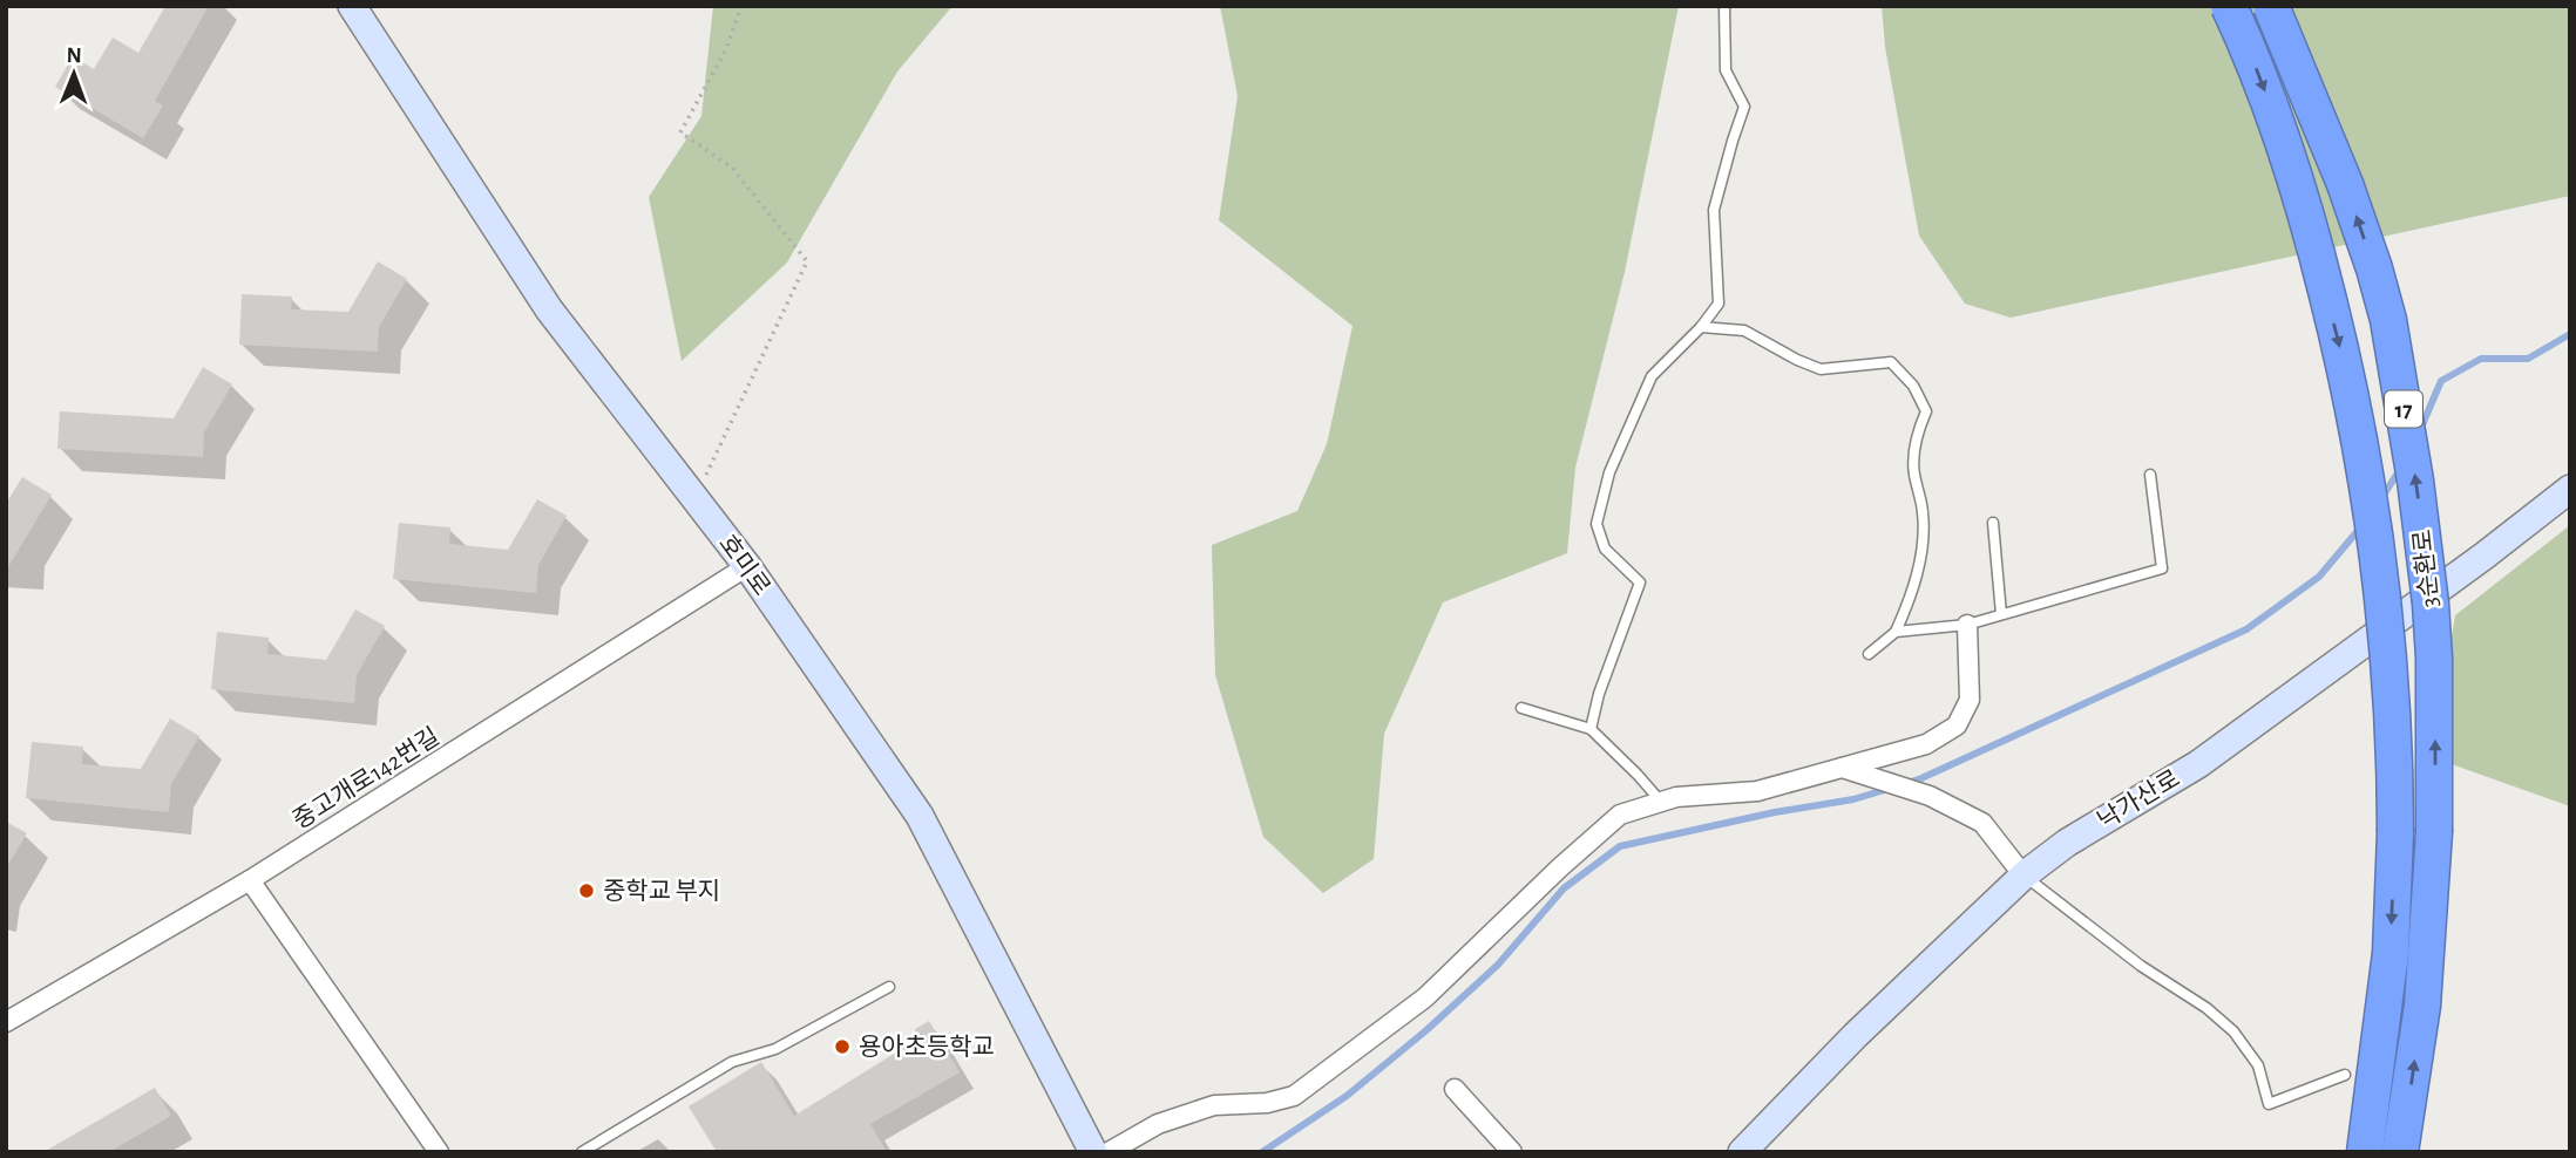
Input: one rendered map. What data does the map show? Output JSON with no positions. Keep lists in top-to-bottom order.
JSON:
{
  "streets": {
    "highway": ["17", "3순환로"],
    "street": ["호미로", "중고개로142번길", "낙가산로"]
  },
  "crossings": [
    ["호미로", "중고개로142번길"]
  ],
  "places": ["중학교 부지", "용아초등학교"],
  "north": "top"
}
